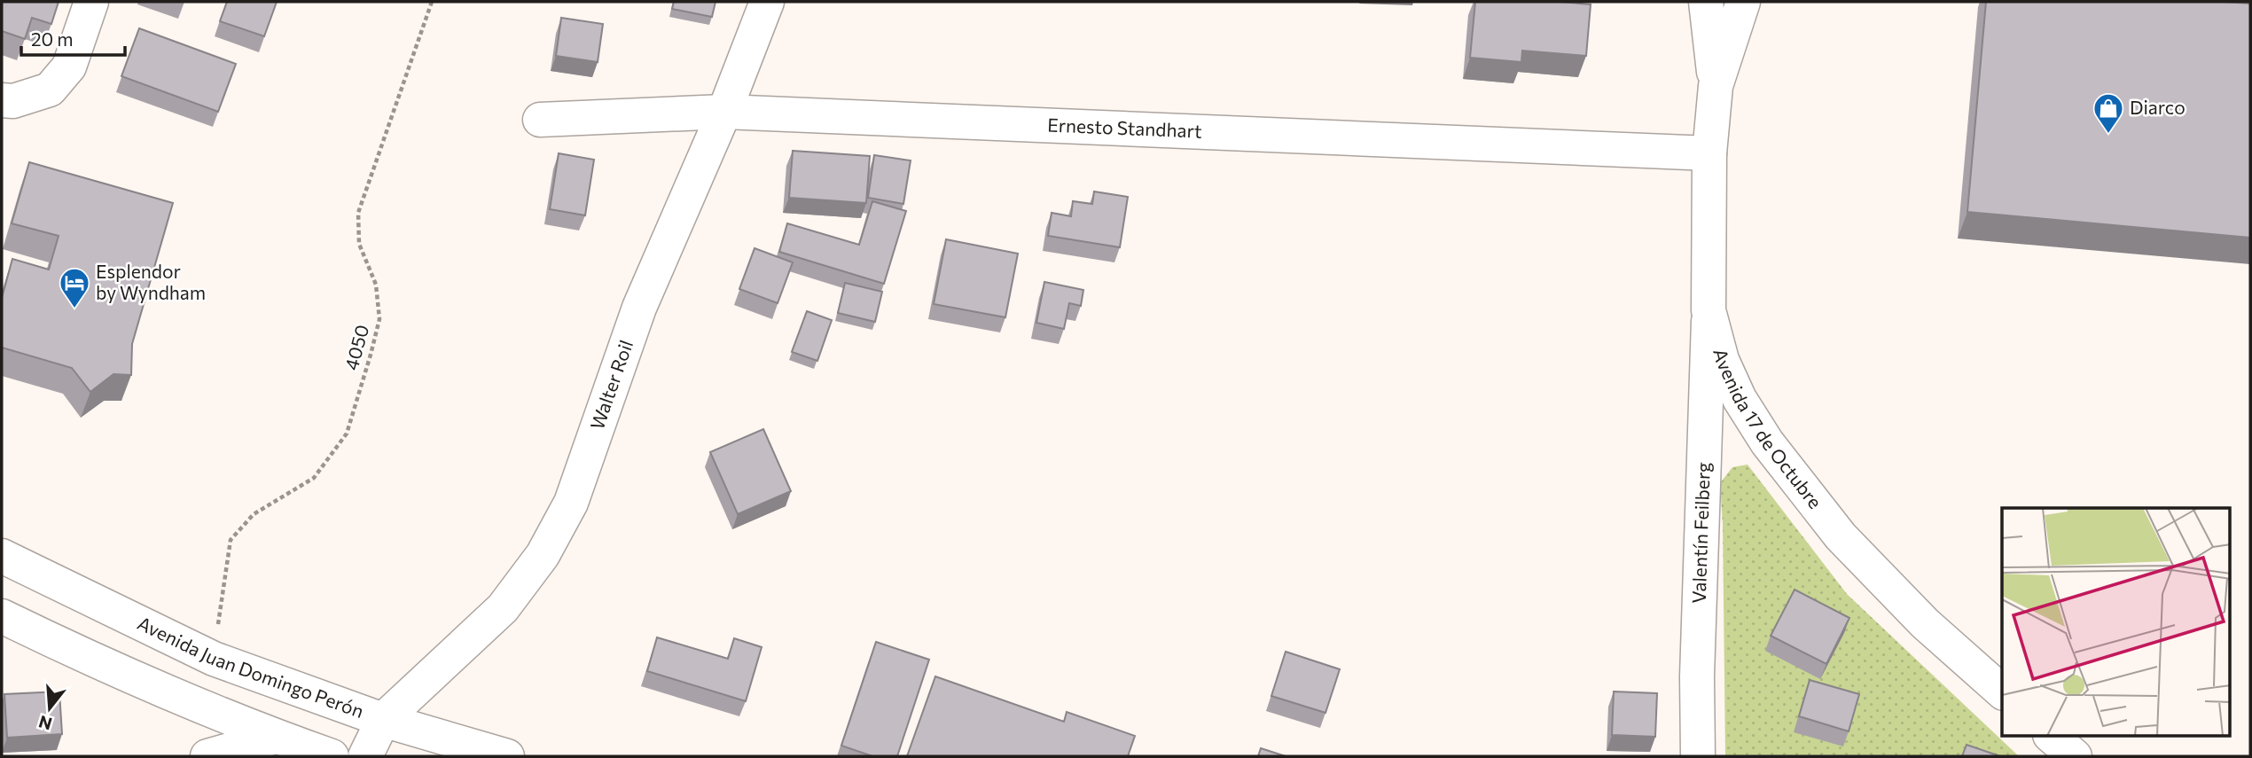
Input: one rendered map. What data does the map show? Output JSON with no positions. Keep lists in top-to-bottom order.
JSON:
{
  "streets": {
    "street": [
      "Ernesto Standhart",
      "Walter Roil",
      "Avenida 17 de Octubre",
      "Valentín Feilberg",
      "Avenida Juan Domingo Perón"
    ],
    "path": ["4050"]
  },
  "crossings": [
    ["Ernesto Standhart", "Walter Roil"],
    ["Ernesto Standhart", "Avenida 17 de Octubre"],
    ["4050", "Avenida Juan Domingo Perón"],
    ["Walter Roil", "Avenida Juan Domingo Perón"],
    ["Avenida 17 de Octubre", "Valentín Feilberg"]
  ],
  "places": {
    "shop": ["Diarco"],
    "hotel": ["Esplendor by Wyndham"]
  },
  "scale_bar": "20 m",
  "north": "bottom"
}
